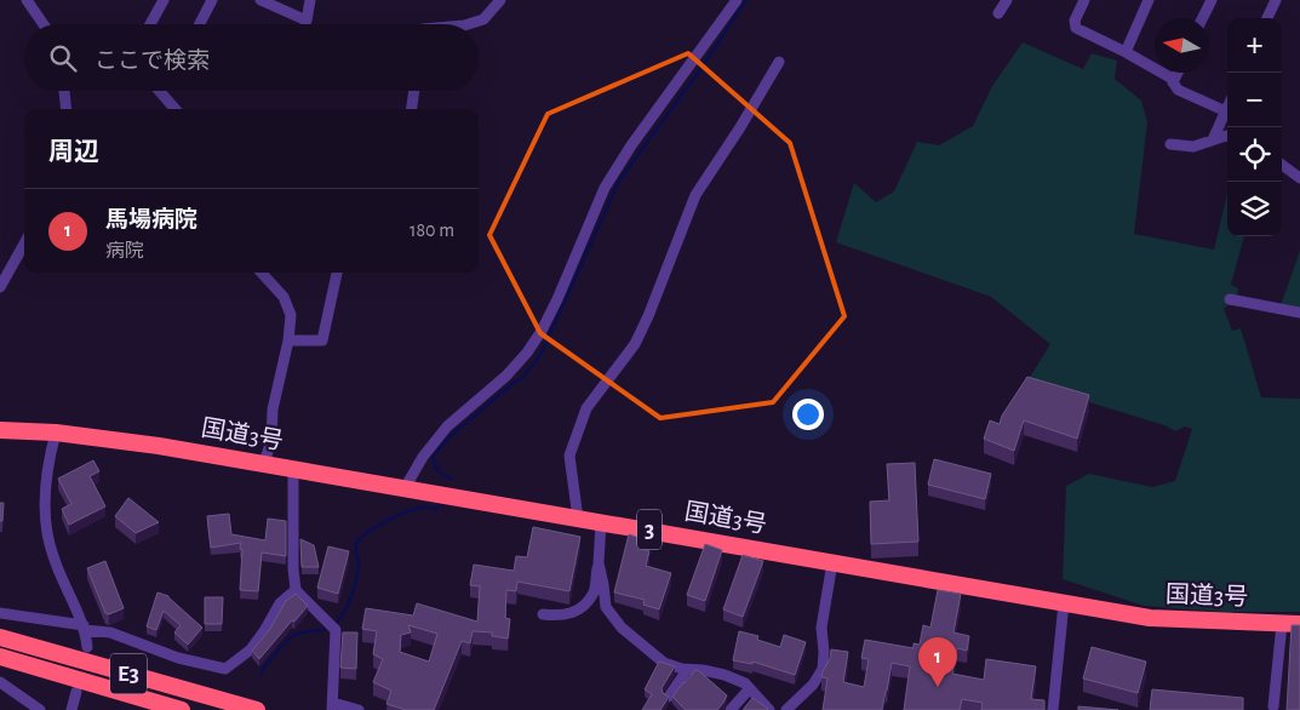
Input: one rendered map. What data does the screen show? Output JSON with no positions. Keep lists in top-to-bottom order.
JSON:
{
  "streets": {
    "highway": ["国道3号", "3", "E3"]
  },
  "north": "left",
  "page": {
    "map_buttons": ["+", "−"],
    "search": "ここで検索",
    "heading": "周辺",
    "list": [
      {
        "mark": "1",
        "name": "馬場病院",
        "note": "病院",
        "value": "180 m"
      }
    ],
    "pins": "1"
  }
}
